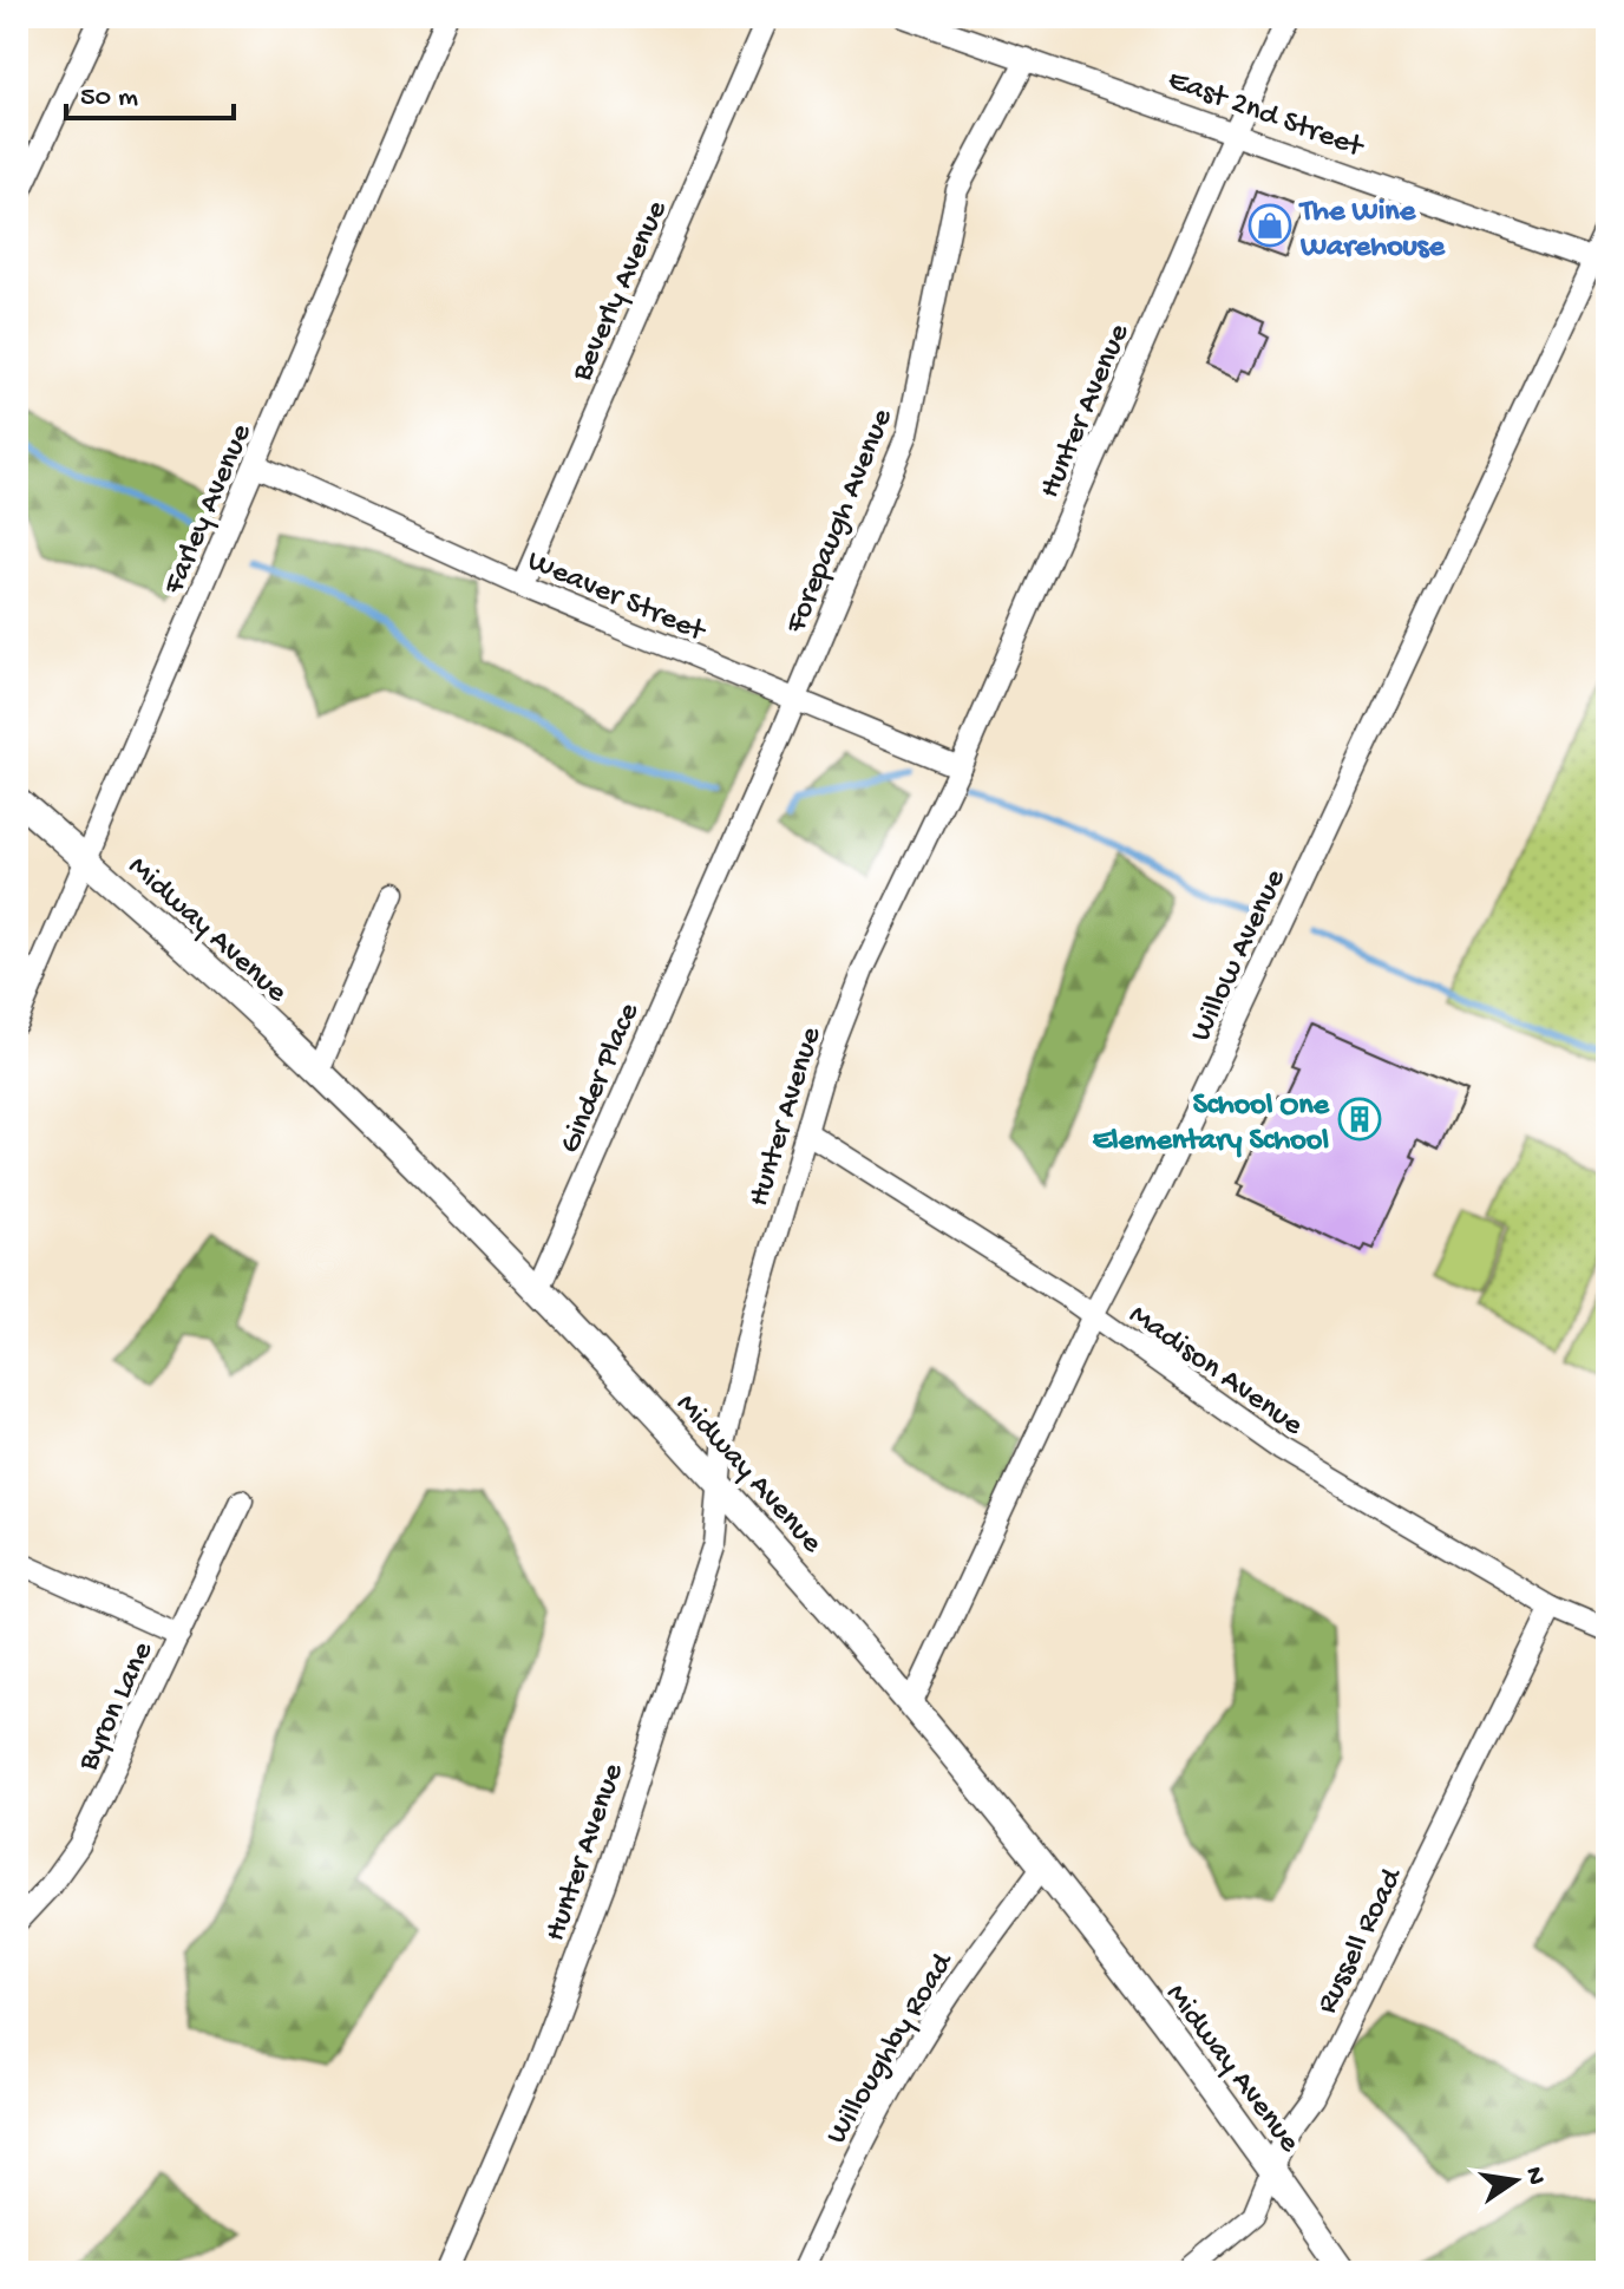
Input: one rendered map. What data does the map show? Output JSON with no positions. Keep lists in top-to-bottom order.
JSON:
{
  "streets": {
    "street": [
      "East 2nd Street",
      "Beverly Avenue",
      "Hunter Avenue",
      "Farley Avenue",
      "Forepaugh Avenue",
      "Weaver Street",
      "Midway Avenue",
      "Willow Avenue",
      "Ginder Place",
      "Madison Avenue",
      "Byron Lane",
      "Russell Road",
      "Willoughby Road"
    ]
  },
  "crossings": [
    ["East 2nd Street", "Hunter Avenue"],
    ["East 2nd Street", "Forepaugh Avenue"],
    ["East 2nd Street", "Willow Avenue"],
    ["Beverly Avenue", "Weaver Street"],
    ["Hunter Avenue", "Weaver Street"],
    ["Hunter Avenue", "Midway Avenue"],
    ["Hunter Avenue", "Madison Avenue"],
    ["Farley Avenue", "Weaver Street"],
    ["Farley Avenue", "Midway Avenue"],
    ["Forepaugh Avenue", "Weaver Street"],
    ["Forepaugh Avenue", "Ginder Place"],
    ["Midway Avenue", "Willow Avenue"],
    ["Midway Avenue", "Ginder Place"],
    ["Midway Avenue", "Russell Road"],
    ["Midway Avenue", "Willoughby Road"],
    ["Willow Avenue", "Madison Avenue"],
    ["Madison Avenue", "Russell Road"]
  ],
  "places": {
    "shop": ["The Wine Warehouse"],
    "building": ["School One Elementary School"]
  },
  "scale_bar": "50 m",
  "north": "right"
}
